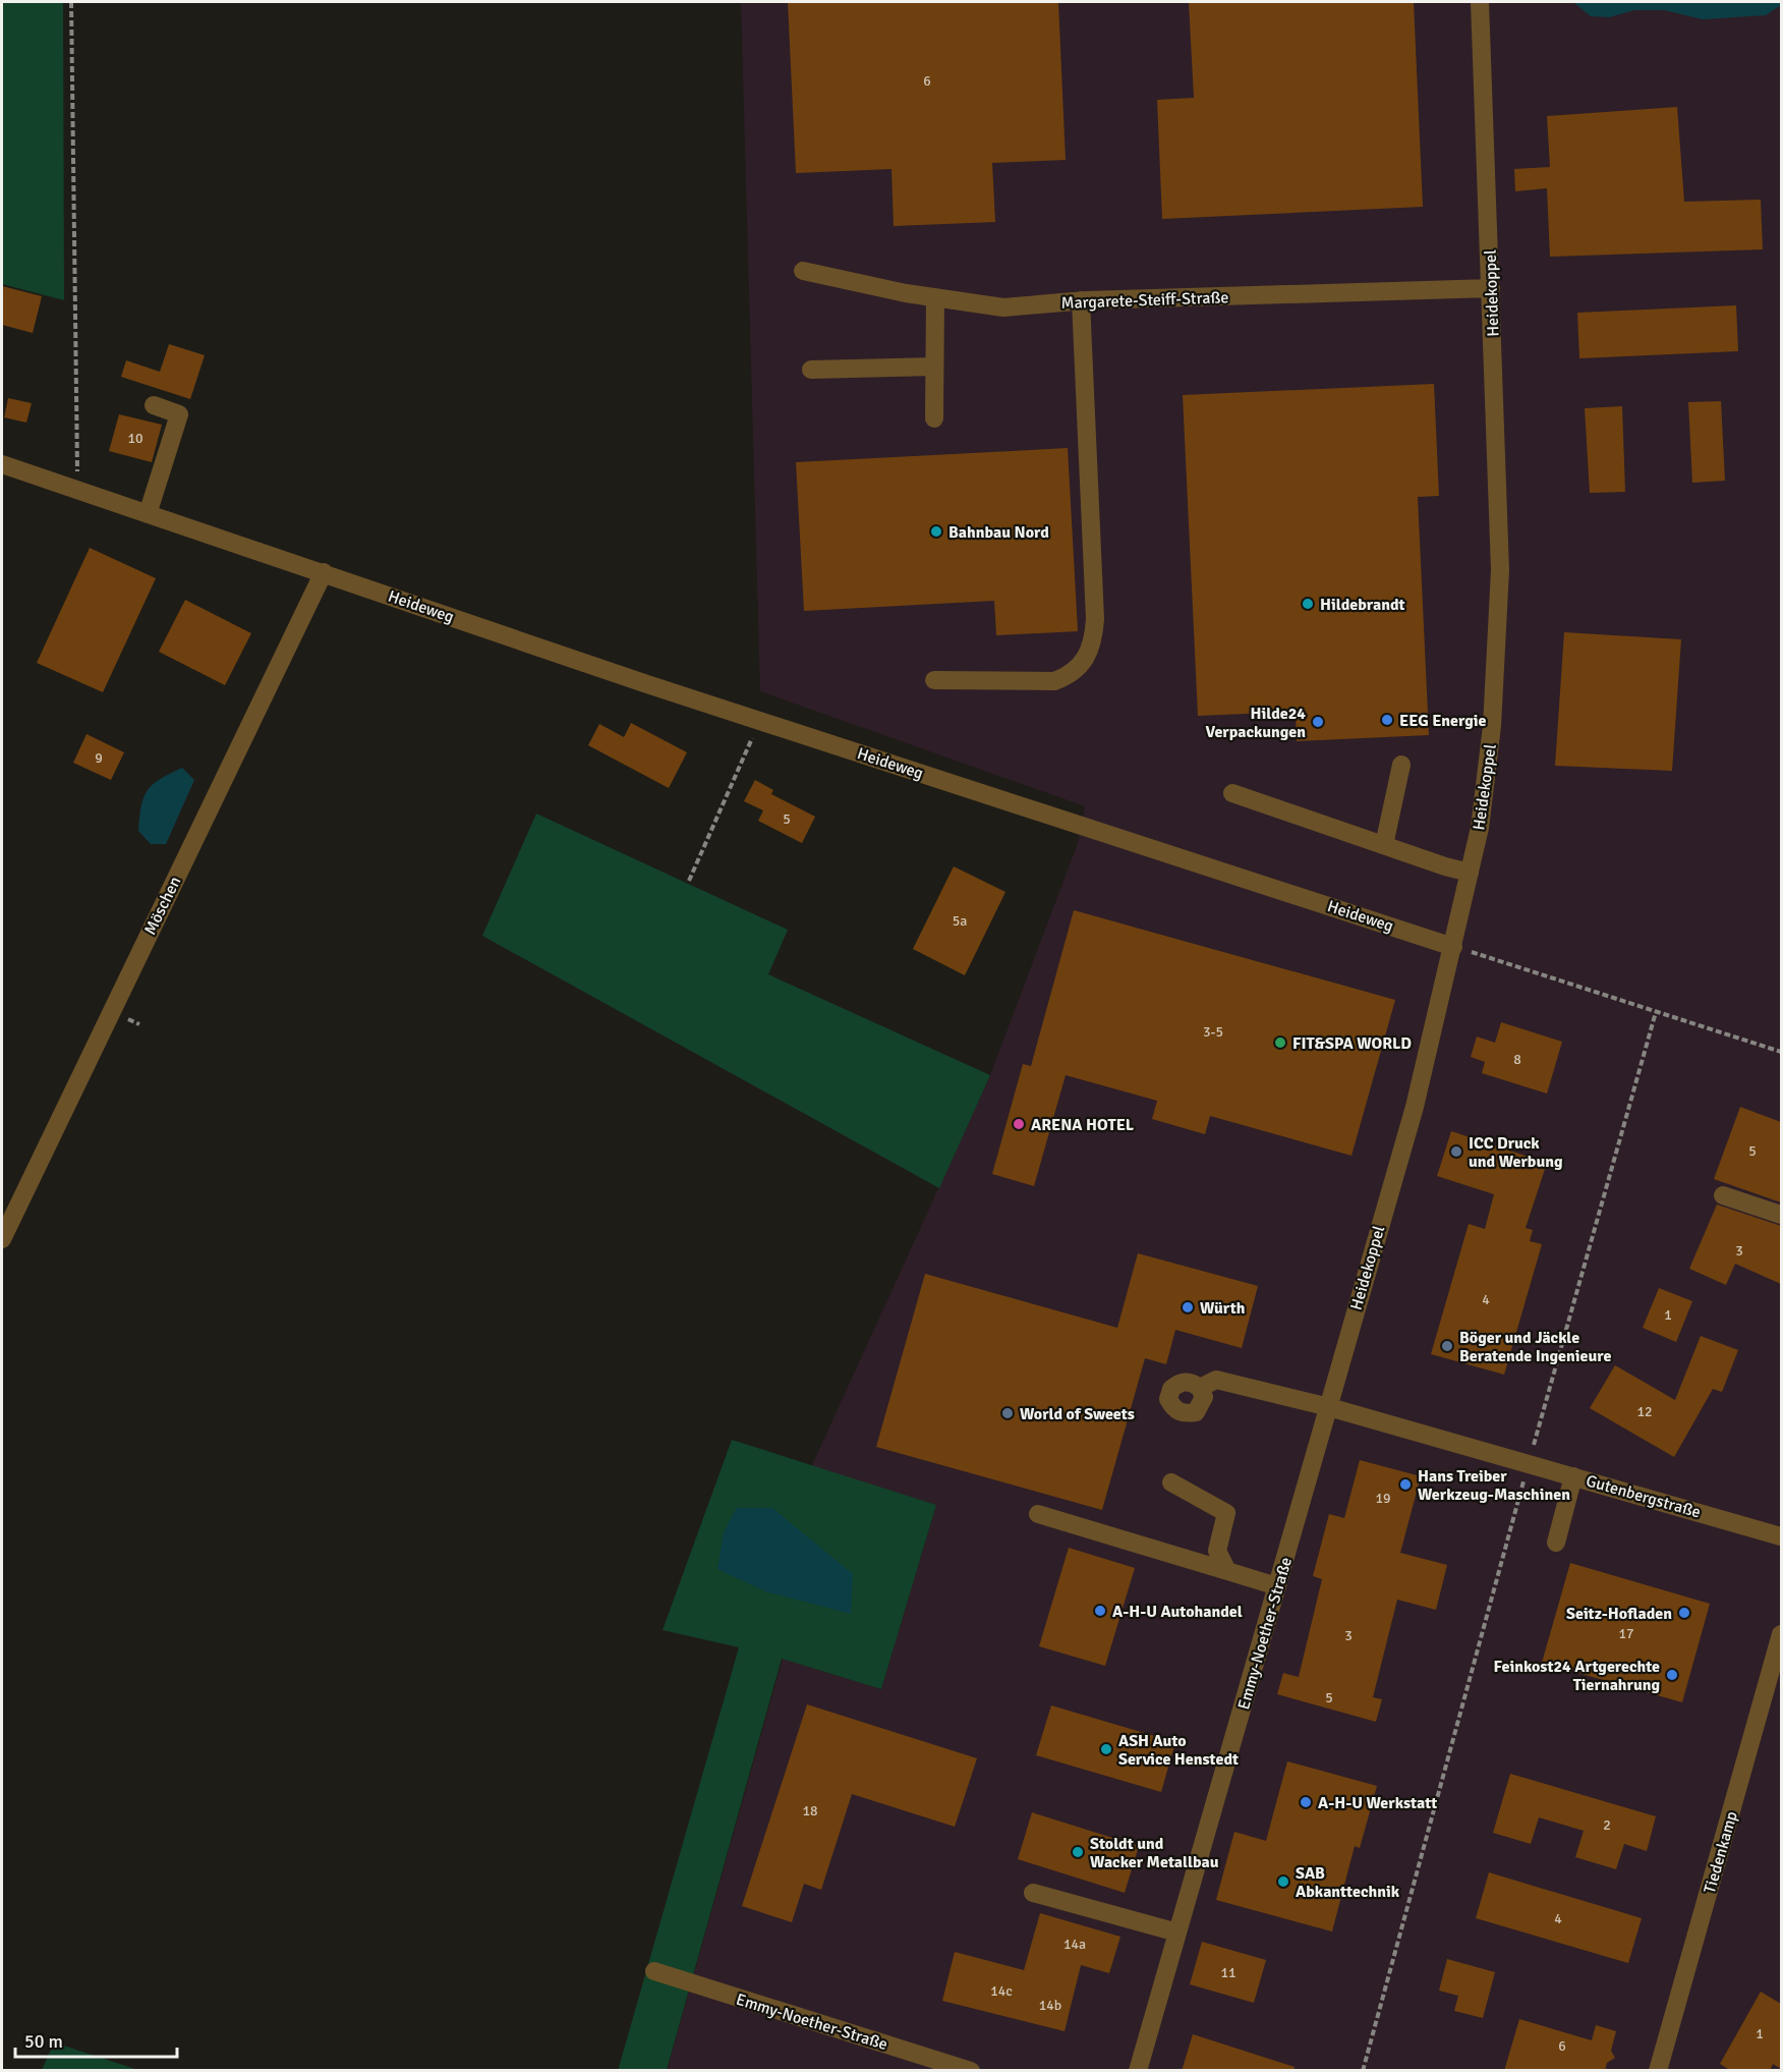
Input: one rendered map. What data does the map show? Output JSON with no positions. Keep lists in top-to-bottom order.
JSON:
{
  "streets": {
    "street": [
      "Heidekoppel",
      "Margarete-Steiff-Straße",
      "Heideweg",
      "Möschen",
      "Gutenbergstraße",
      "Emmy-Noether-Straße",
      "Tiedenkamp"
    ]
  },
  "crossings": [
    ["Heidekoppel", "Margarete-Steiff-Straße"],
    ["Heidekoppel", "Heideweg"],
    ["Heidekoppel", "Gutenbergstraße"],
    ["Heidekoppel", "Emmy-Noether-Straße"],
    ["Heideweg", "Möschen"],
    ["Gutenbergstraße", "Emmy-Noether-Straße"]
  ],
  "places": [
    "Bahnbau Nord",
    "Hildebrandt",
    "EEG Energie",
    "Hilde24 Verpackungen",
    "FIT&SPA WORLD",
    "ARENA HOTEL",
    "ICC Druck und Werbung",
    "Würth",
    "Böger und Jäckle Beratende Ingenieure",
    "World of Sweets",
    "Hans Treiber Werkzeug-Maschinen",
    "A-H-U Autohandel",
    "Seitz-Hofladen",
    "Feinkost24 Artgerechte Tiernahrung",
    "ASH Auto Service Henstedt",
    "A-H-U Werkstatt",
    "Stoldt und Wacker Metallbau",
    "SAB Abkanttechnik"
  ],
  "house_numbers": [
    "6",
    "10",
    "9",
    "5",
    "5a",
    "3-5",
    "8",
    "5",
    "3",
    "4",
    "1",
    "12",
    "19",
    "17",
    "3",
    "5",
    "18",
    "2",
    "4",
    "14a",
    "11",
    "14c",
    "14b",
    "1",
    "6"
  ],
  "scale_bar": "50 m"
}
